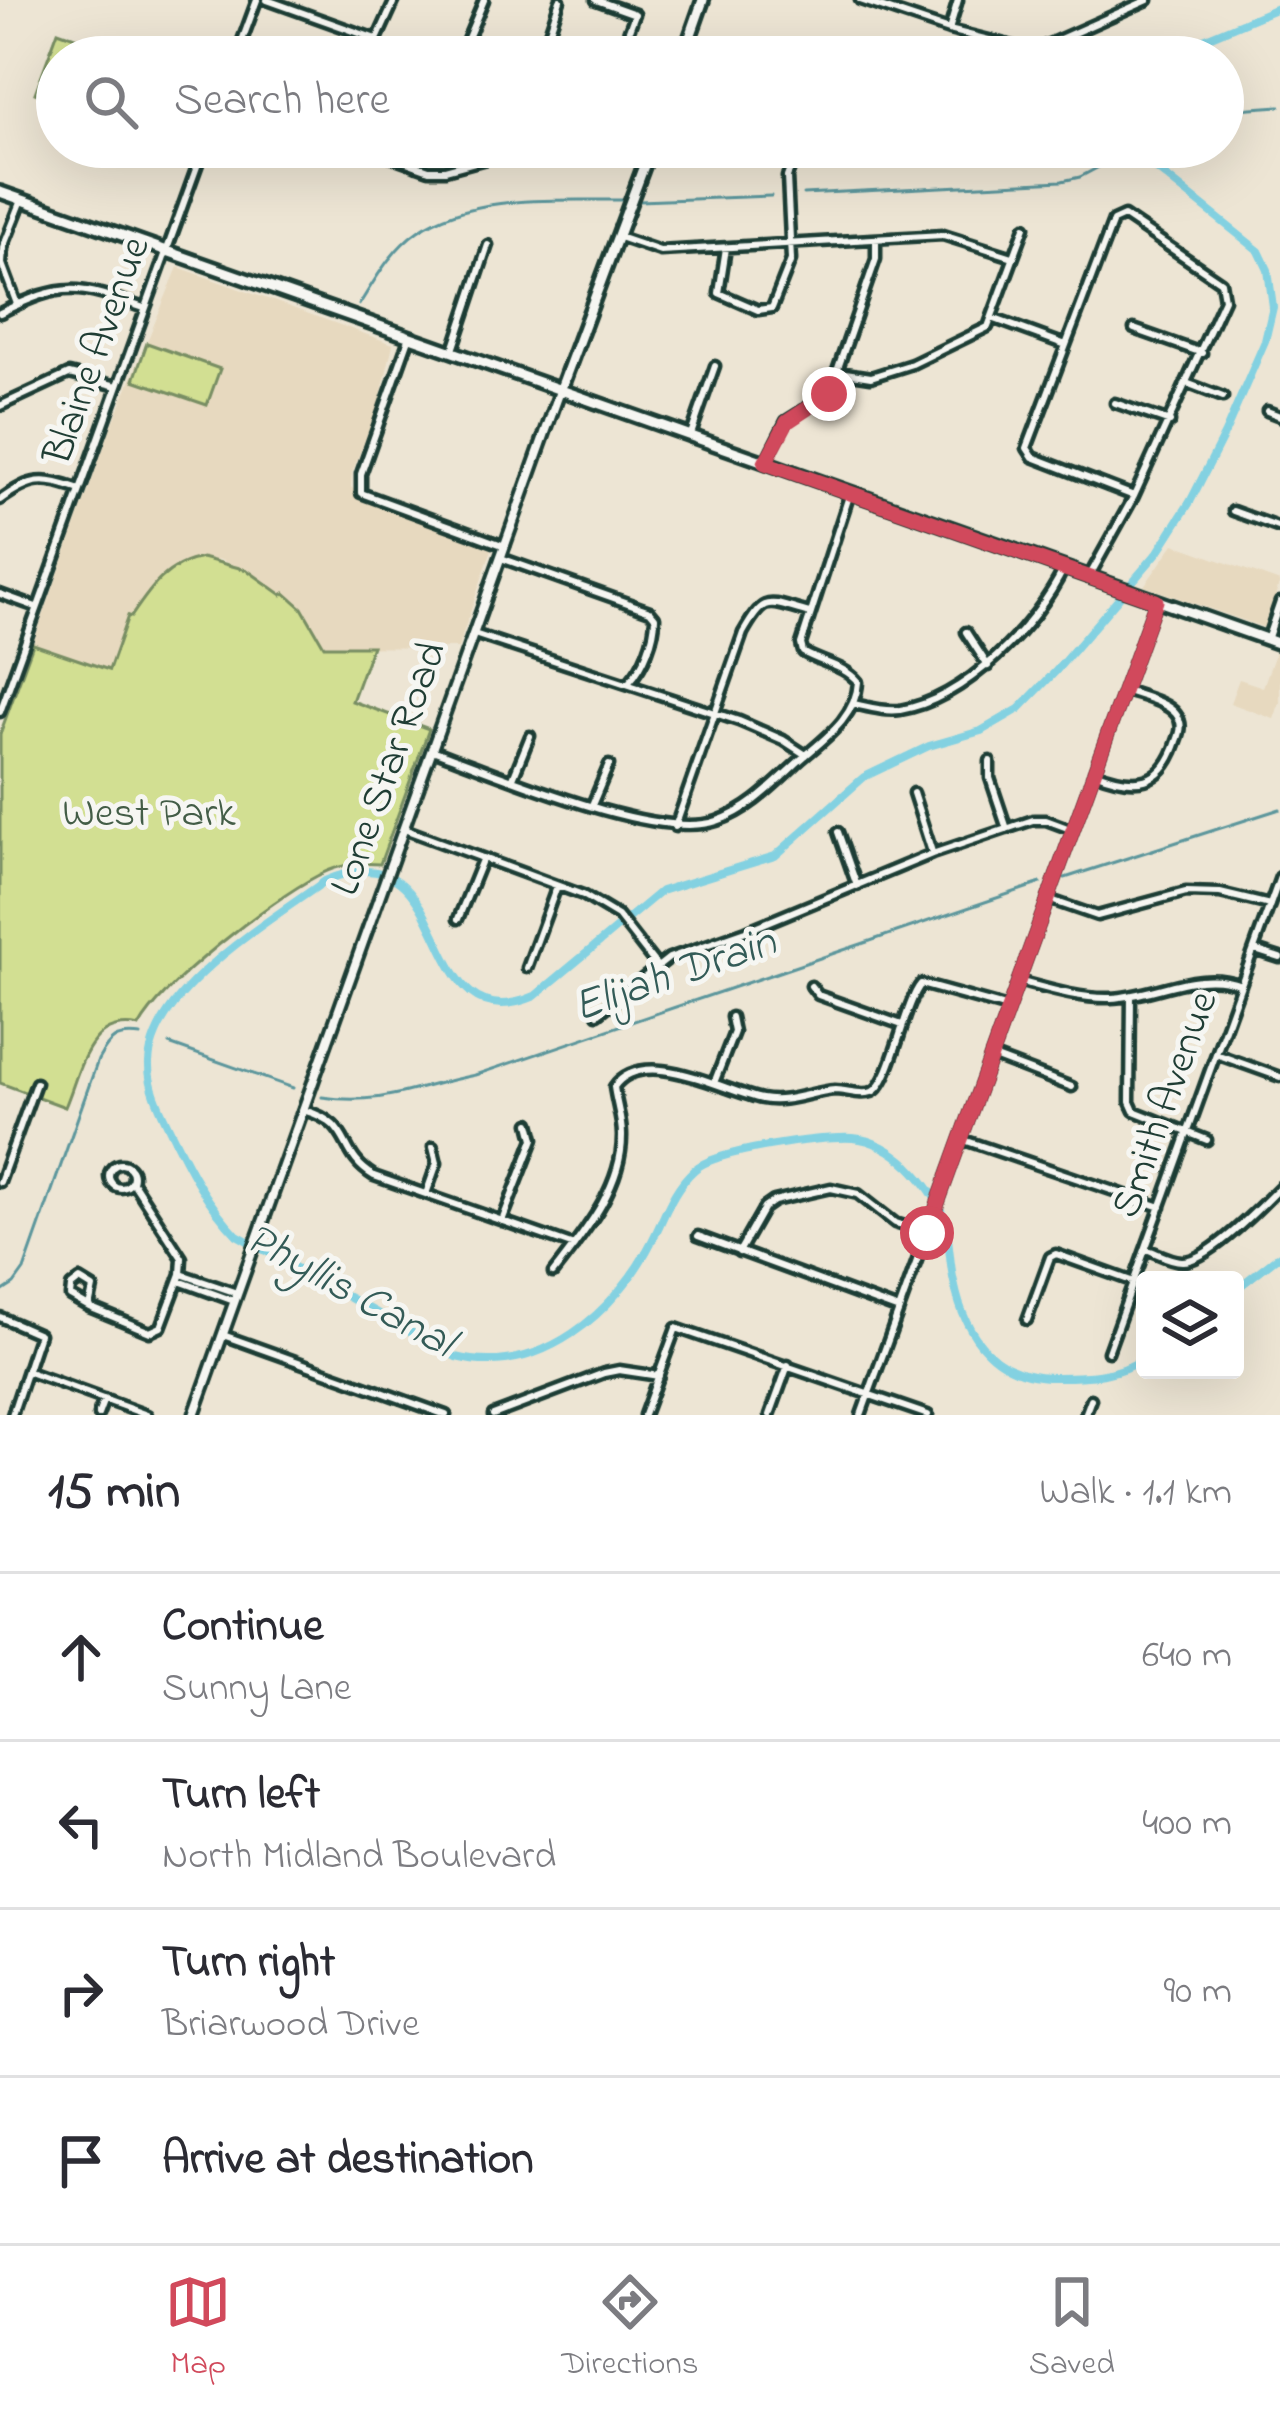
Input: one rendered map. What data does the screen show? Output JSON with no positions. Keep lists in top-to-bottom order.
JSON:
{
  "streets": {
    "main road": ["Lone Star Road"],
    "street": ["Blaine Avenue", "Smith Avenue"]
  },
  "water": ["Elijah Drain", "Phyllis Canal"],
  "parks": ["West Park"],
  "page": {
    "search": "Search here",
    "heading": ["15 min", "Walk · 1.1 km"],
    "list": [
      ["Continue", "Sunny Lane", "640 m"],
      ["Turn left", "North Midland Boulevard", "400 m"],
      ["Turn right", "Briarwood Drive", "90 m"],
      "Arrive at destination"
    ],
    "nav": ["Map", "Directions", "Saved"]
  }
}
